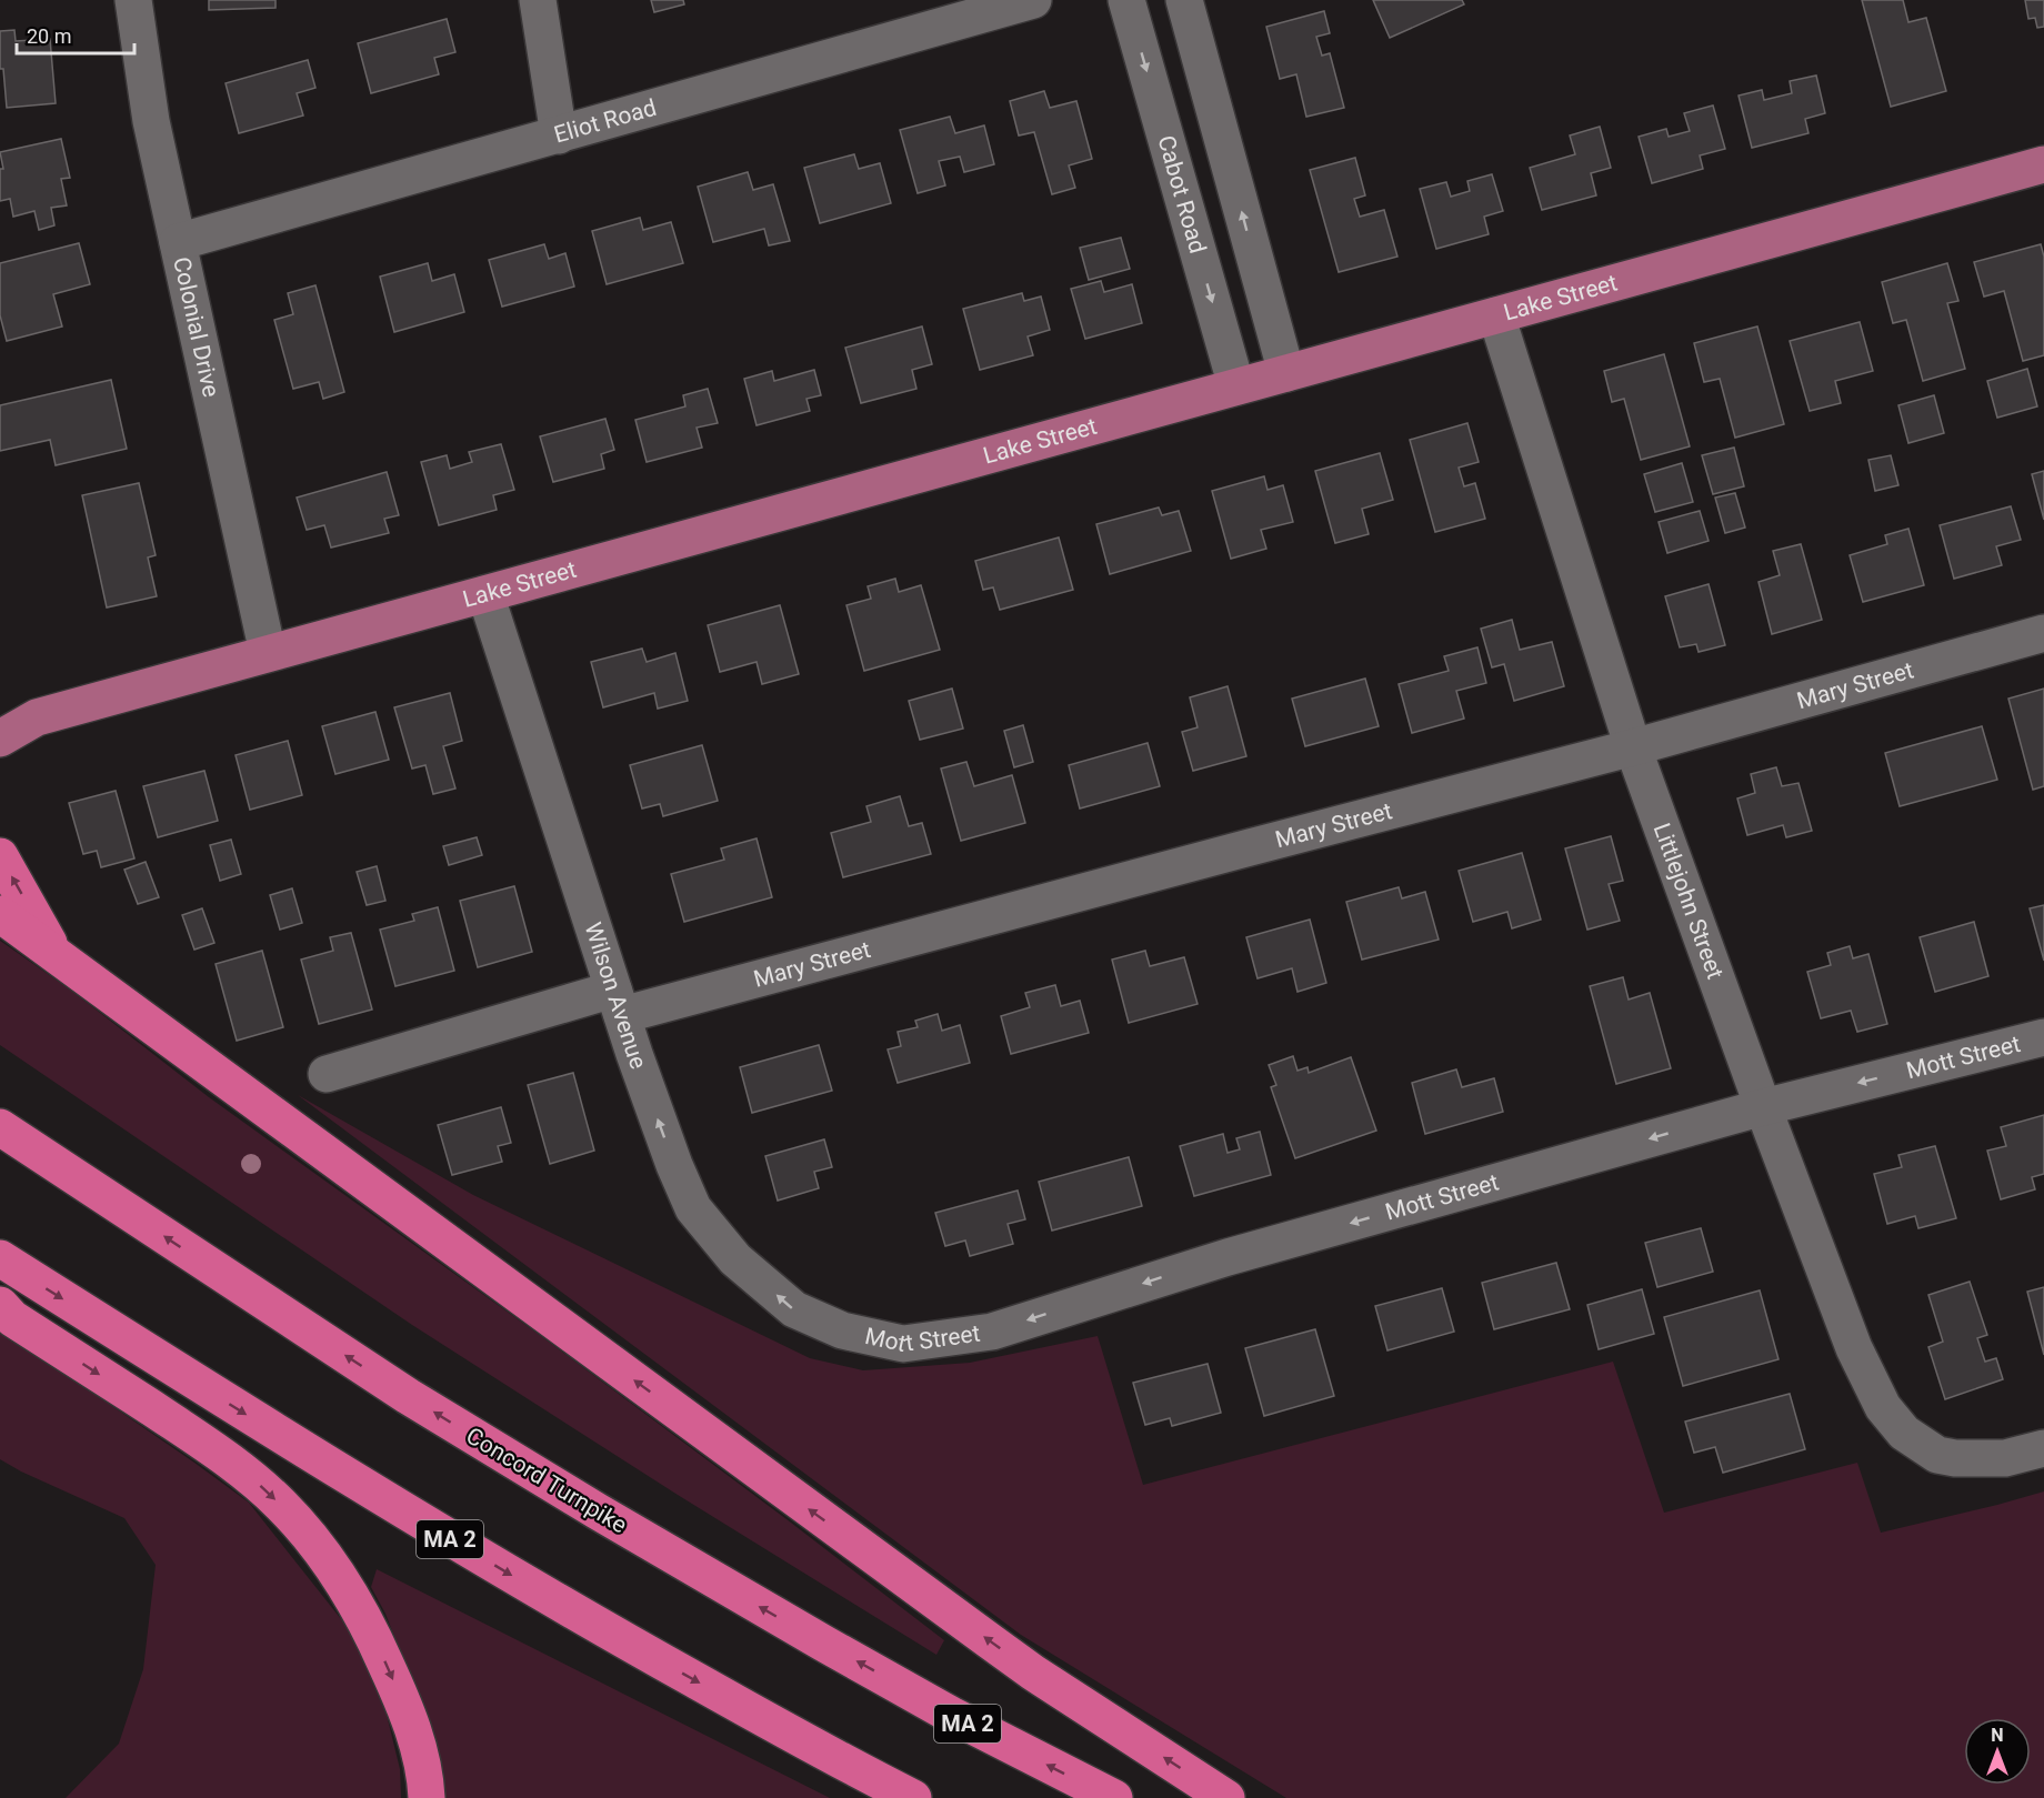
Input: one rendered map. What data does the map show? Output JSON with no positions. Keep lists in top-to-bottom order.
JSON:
{
  "streets": {
    "highway": ["Concord Turnpike", "MA 2"],
    "main road": ["Lake Street"],
    "street": [
      "Eliot Road",
      "Cabot Road",
      "Colonial Drive",
      "Mary Street",
      "Littlejohn Street",
      "Wilson Avenue",
      "Mott Street"
    ]
  },
  "crossings": [
    ["Eliot Road", "Colonial Drive"],
    ["Cabot Road", "Lake Street"],
    ["Lake Street", "Colonial Drive"],
    ["Lake Street", "Littlejohn Street"],
    ["Lake Street", "Wilson Avenue"],
    ["Mary Street", "Littlejohn Street"],
    ["Mary Street", "Wilson Avenue"],
    ["Littlejohn Street", "Mott Street"],
    ["Wilson Avenue", "Mott Street"]
  ],
  "one_way": ["Wilson Avenue", "Mott Street"],
  "scale_bar": "20 m",
  "north": "top"
}
